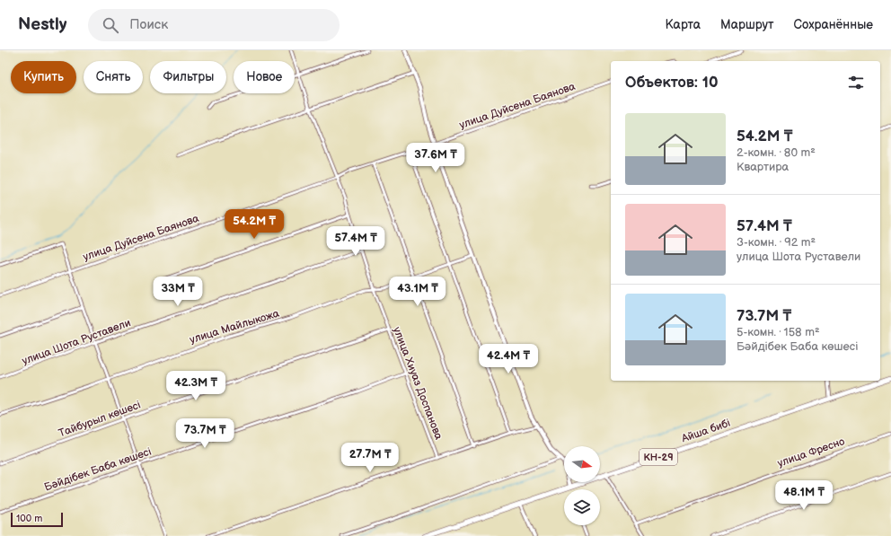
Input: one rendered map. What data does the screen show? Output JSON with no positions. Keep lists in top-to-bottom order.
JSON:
{
  "streets": {
    "main road": ["Айша бибі", "КН-29"],
    "street": [
      "улица Дуйсена Баянова",
      "улица Майлыкожа",
      "улица Шота Руставели",
      "улица Хиуаз Доспанова",
      "Тайбурыл көшесі",
      "улица Фресно",
      "Бәйдібек Баба көшесі"
    ]
  },
  "crossings": [
    ["улица Дуйсена Баянова", "улица Хиуаз Доспанова"],
    ["улица Майлыкожа", "улица Хиуаз Доспанова"],
    ["улица Шота Руставели", "улица Хиуаз Доспанова"],
    ["улица Хиуаз Доспанова", "Тайбурыл көшесі"],
    ["улица Хиуаз Доспанова", "Бәйдібек Баба көшесі"]
  ],
  "scale_bar": "100 m",
  "north": "right",
  "page": {
    "header": "Nestly",
    "search": "Поиск",
    "nav": ["Карта", "Маршрут", "Сохранённые"],
    "chip": [
      "Купить",
      "Снять",
      "Фильтры",
      "Новое"
    ],
    "heading": "Объектов: 10",
    "list": [
      {
        "name": "54.2M ₸",
        "note": "2-комн. · 80 m² · Квартира"
      },
      {
        "name": "57.4M ₸",
        "note": "3-комн. · 92 m² · улица Шота Руставели"
      },
      {
        "name": "73.7M ₸",
        "note": "5-комн. · 158 m² · Бәйдібек Баба көшесі"
      }
    ],
    "price": [
      "37.6M ₸",
      "54.2M ₸",
      "57.4M ₸",
      "33M ₸",
      "43.1M ₸",
      "42.4M ₸",
      "42.3M ₸",
      "73.7M ₸",
      "27.7M ₸",
      "48.1M ₸"
    ],
    "scale": "100 m"
  }
}
